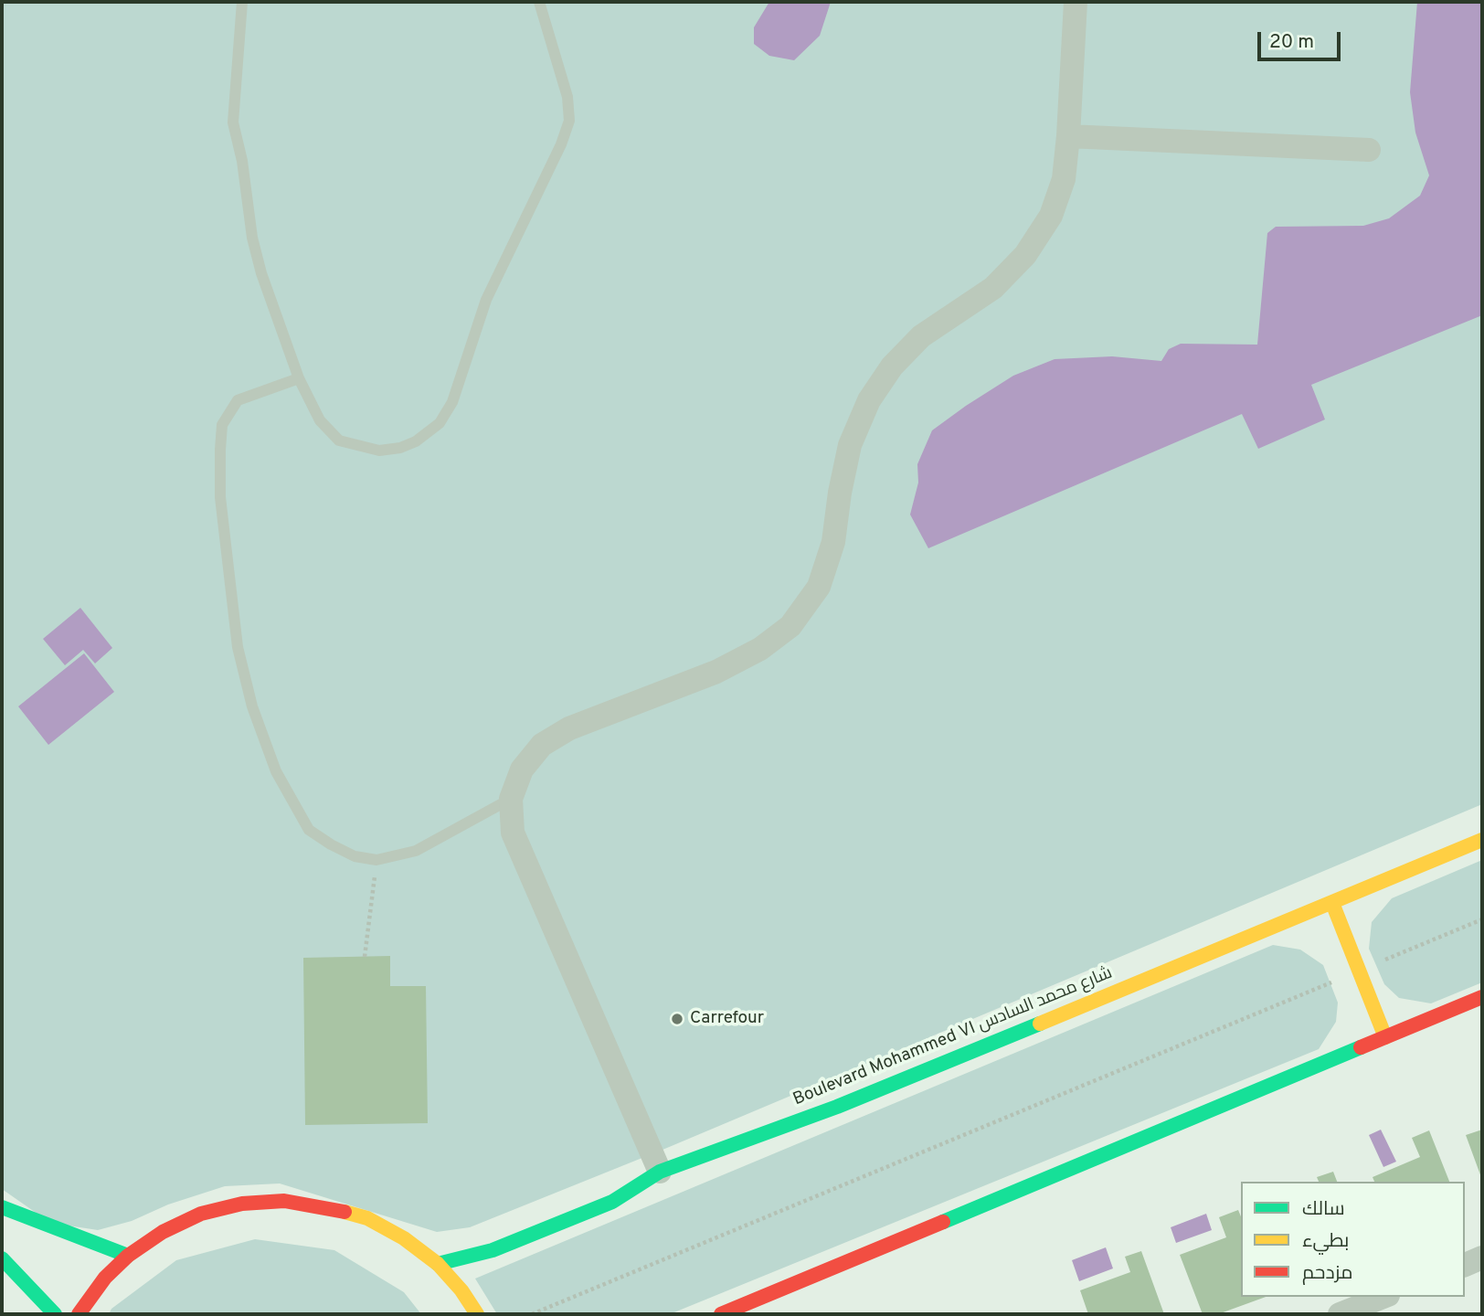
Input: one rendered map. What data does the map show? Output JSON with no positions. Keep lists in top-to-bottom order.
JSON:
{
  "streets": {
    "main road": ["Boulevard Mohammed VI شارع محمد السادس"]
  },
  "places": ["Carrefour"],
  "legend": ["سالك", "بطيء", "مزدحم"],
  "scale_bar": "20 m"
}
